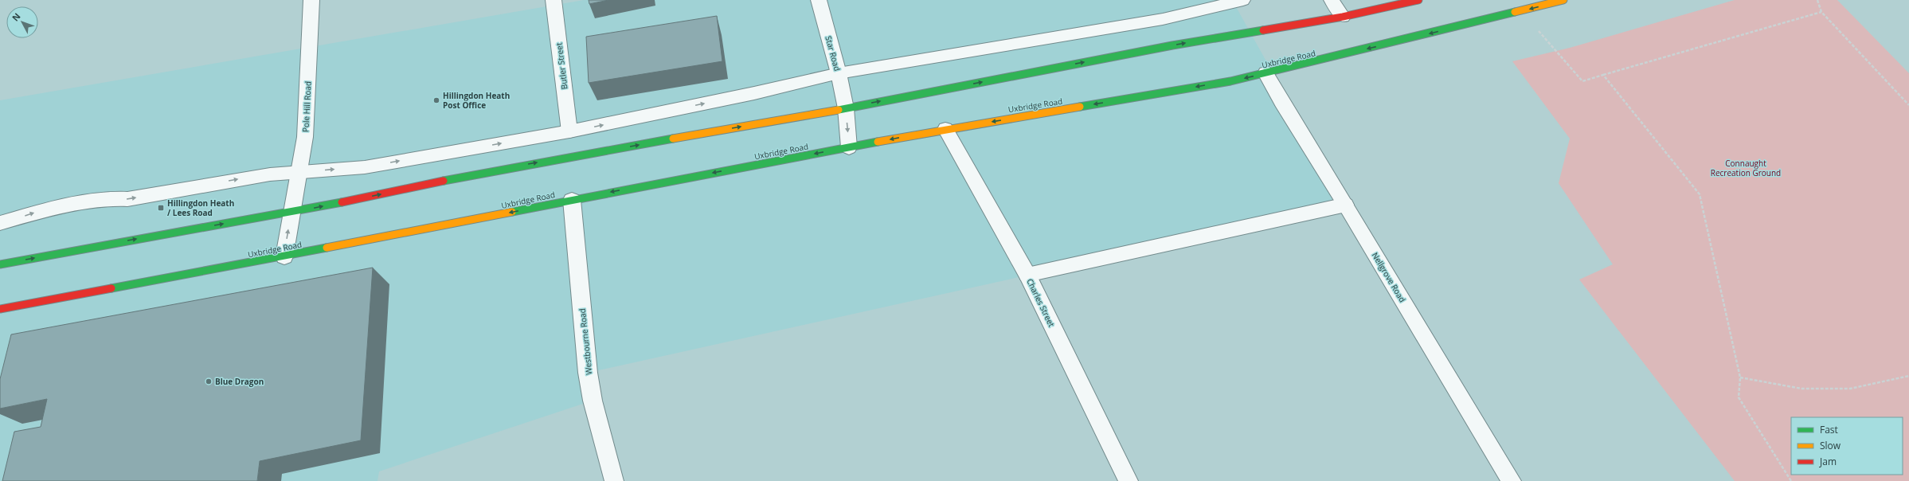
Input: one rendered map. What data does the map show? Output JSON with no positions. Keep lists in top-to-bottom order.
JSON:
{
  "streets": {
    "main road": ["Uxbridge Road"],
    "street": [
      "Star Road",
      "Butler Street",
      "Pole Hill Road",
      "Nellgrove Road",
      "Charles Street",
      "Westbourne Road"
    ]
  },
  "crossings": [
    ["Star Road", "Uxbridge Road"],
    ["Uxbridge Road", "Pole Hill Road"],
    ["Uxbridge Road", "Nellgrove Road"],
    ["Uxbridge Road", "Charles Street"],
    ["Uxbridge Road", "Westbourne Road"]
  ],
  "parks": ["Connaught Recreation Ground"],
  "places": {
    "other": ["Hillingdon Heath Post Office", "Blue Dragon"],
    "transit": ["Hillingdon Heath / Lees Road"]
  },
  "legend": ["Fast", "Slow", "Jam"],
  "north": "top left"
}
